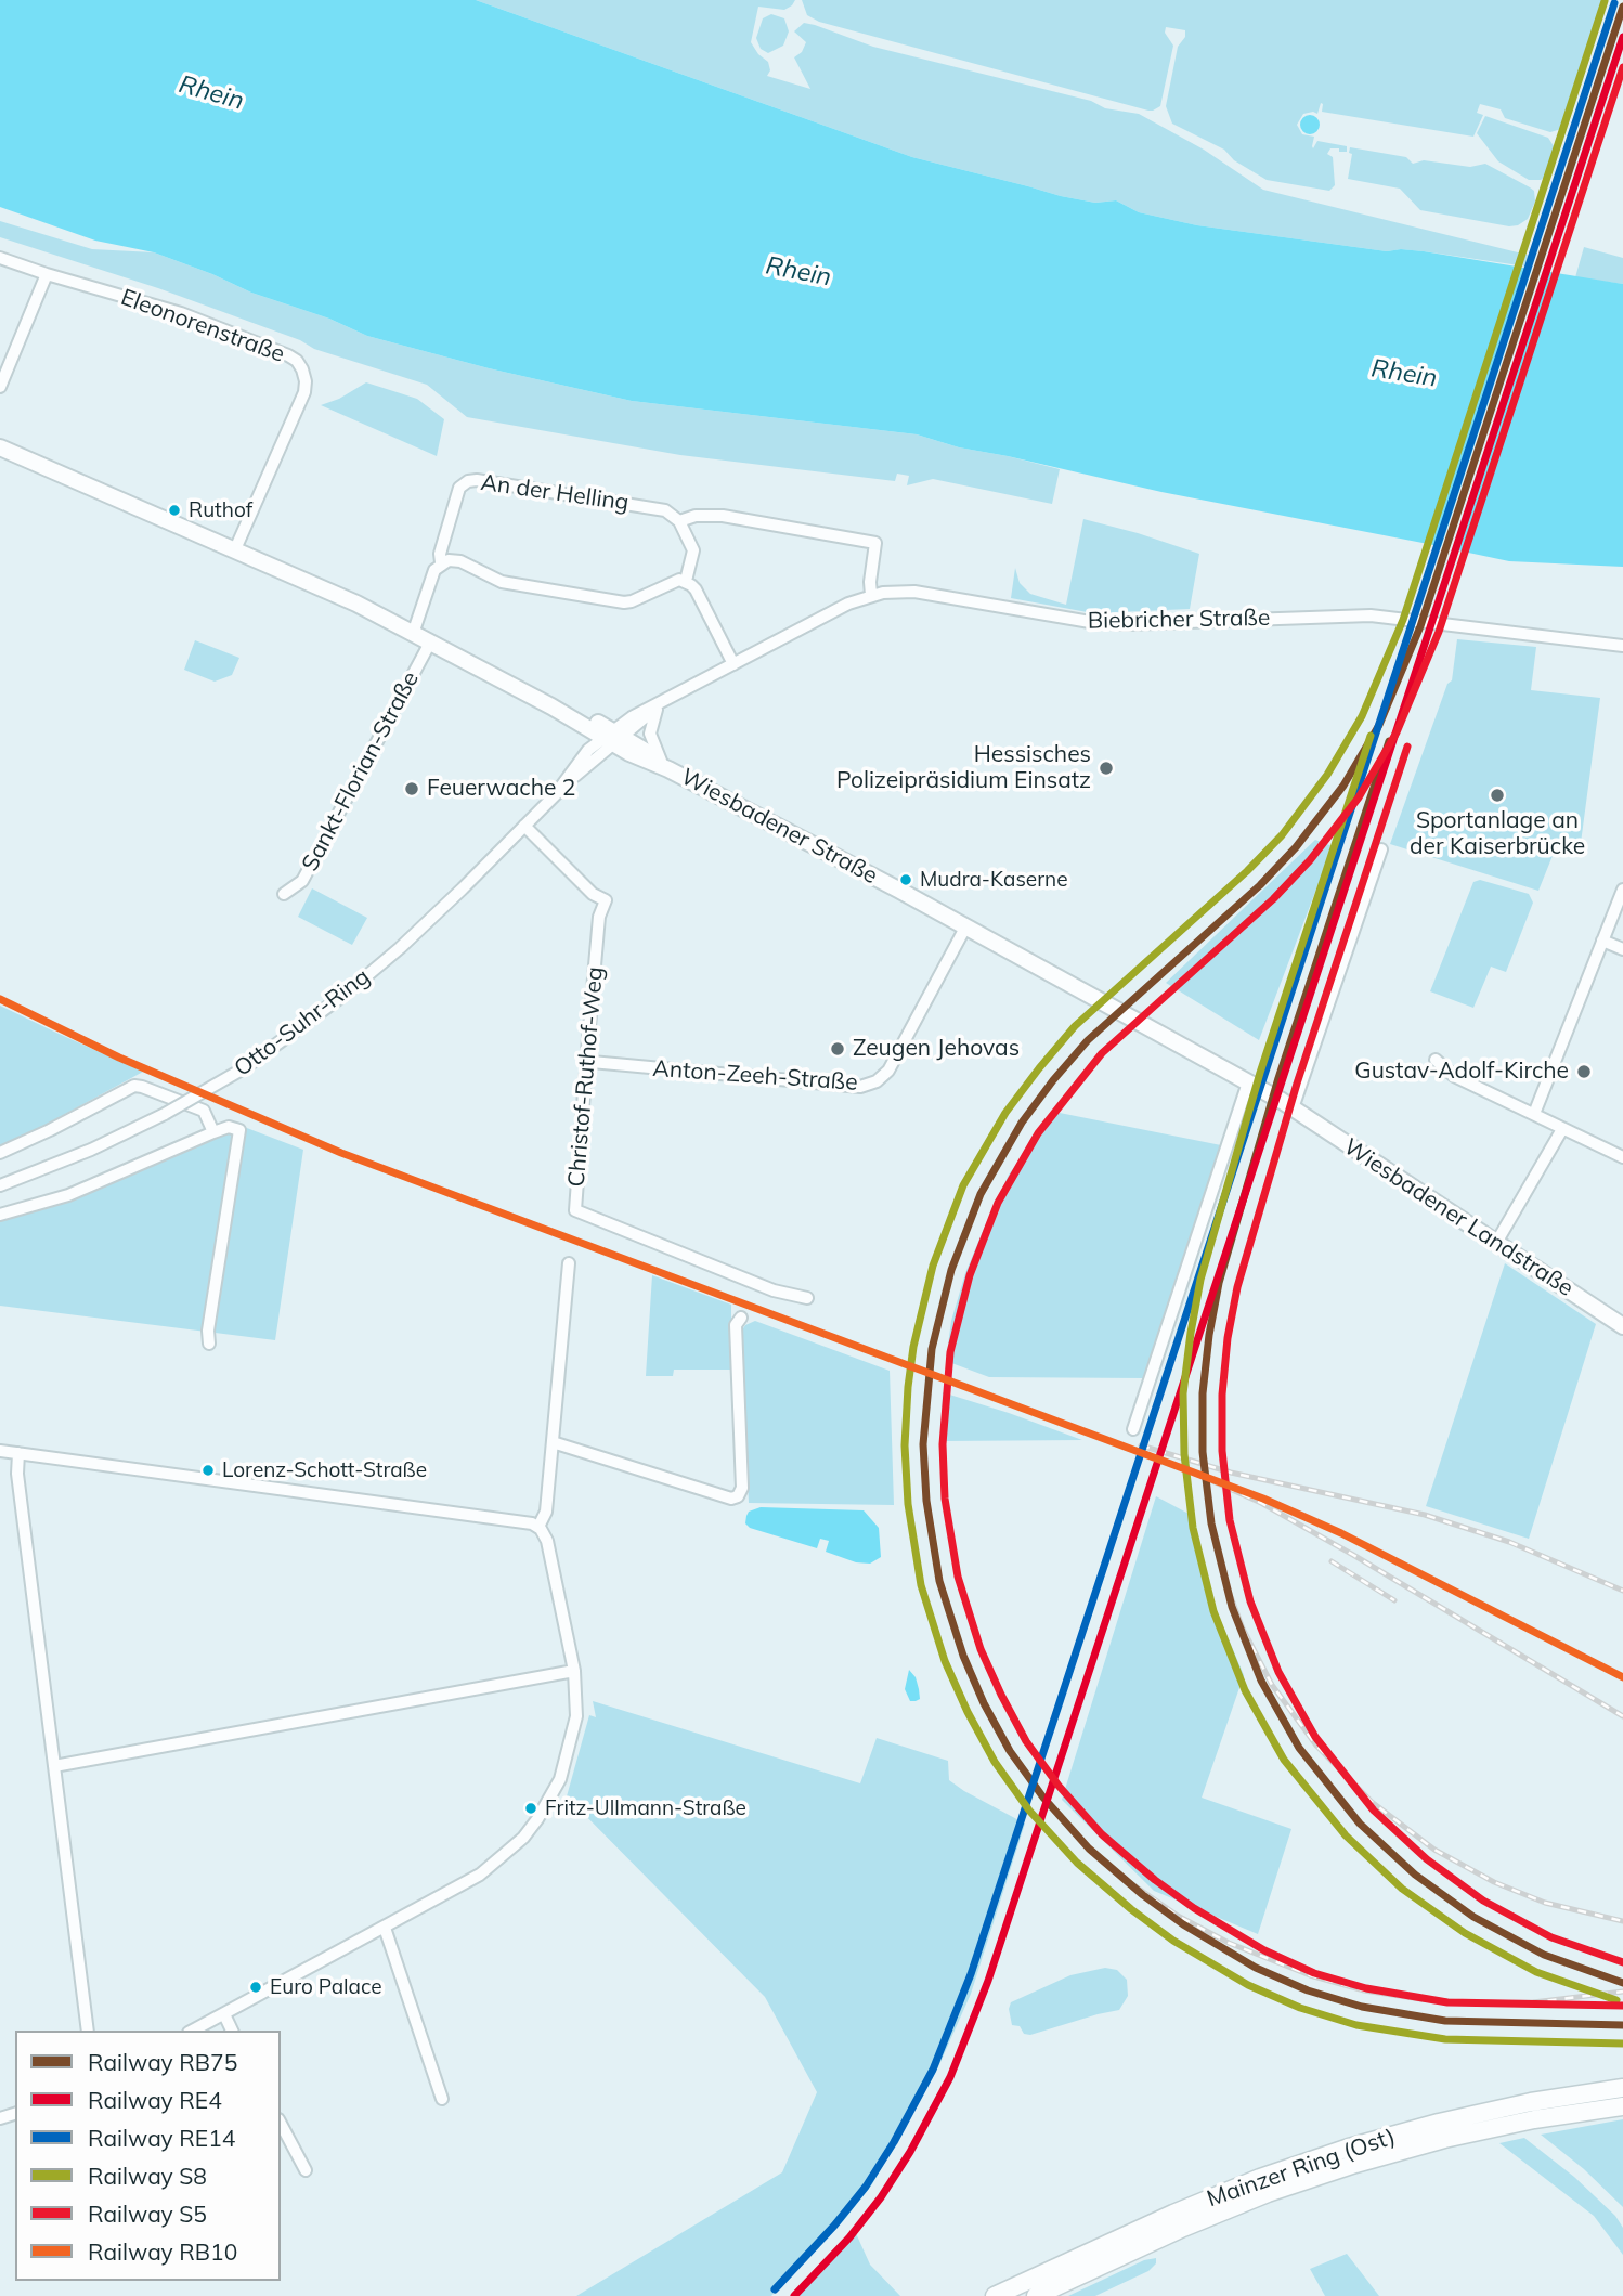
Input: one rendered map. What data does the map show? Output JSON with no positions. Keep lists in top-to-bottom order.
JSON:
{
  "streets": {
    "highway": ["Mainzer Ring (Ost)"],
    "main road": ["Wiesbadener Straße", "Wiesbadener Landstraße"],
    "street": [
      "Eleonorenstraße",
      "An der Helling",
      "Biebricher Straße",
      "Sankt-Florian-Straße",
      "Otto-Suhr-Ring",
      "Anton-Zeeh-Straße",
      "Christof-Ruthof-Weg"
    ]
  },
  "crossings": [
    ["Eleonorenstraße", "Wiesbadener Straße"],
    ["An der Helling", "Wiesbadener Straße"],
    ["Biebricher Straße", "Wiesbadener Straße"],
    ["Biebricher Straße", "Otto-Suhr-Ring"],
    ["Sankt-Florian-Straße", "Wiesbadener Straße"],
    ["Wiesbadener Straße", "Otto-Suhr-Ring"],
    ["Wiesbadener Straße", "Anton-Zeeh-Straße"],
    ["Wiesbadener Straße", "Wiesbadener Landstraße"],
    ["Otto-Suhr-Ring", "Christof-Ruthof-Weg"],
    ["Anton-Zeeh-Straße", "Christof-Ruthof-Weg"]
  ],
  "water": ["Rhein"],
  "places": [
    "Ruthof",
    "Hessisches Polizeipräsidium Einsatz",
    "Feuerwache 2",
    "Sportanlage an der Kaiserbrücke",
    "Mudra-Kaserne",
    "Zeugen Jehovas",
    "Gustav-Adolf-Kirche",
    "Lorenz-Schott-Straße",
    "Fritz-Ullmann-Straße",
    "Euro Palace"
  ],
  "lines": [
    "rail line S8",
    "rail line RE14",
    "rail line RB75",
    "rail line RE4",
    "rail line S5",
    "rail line RB10"
  ],
  "legend": [
    "Railway RB75",
    "Railway RE4",
    "Railway RE14",
    "Railway S8",
    "Railway S5",
    "Railway RB10"
  ]
}
